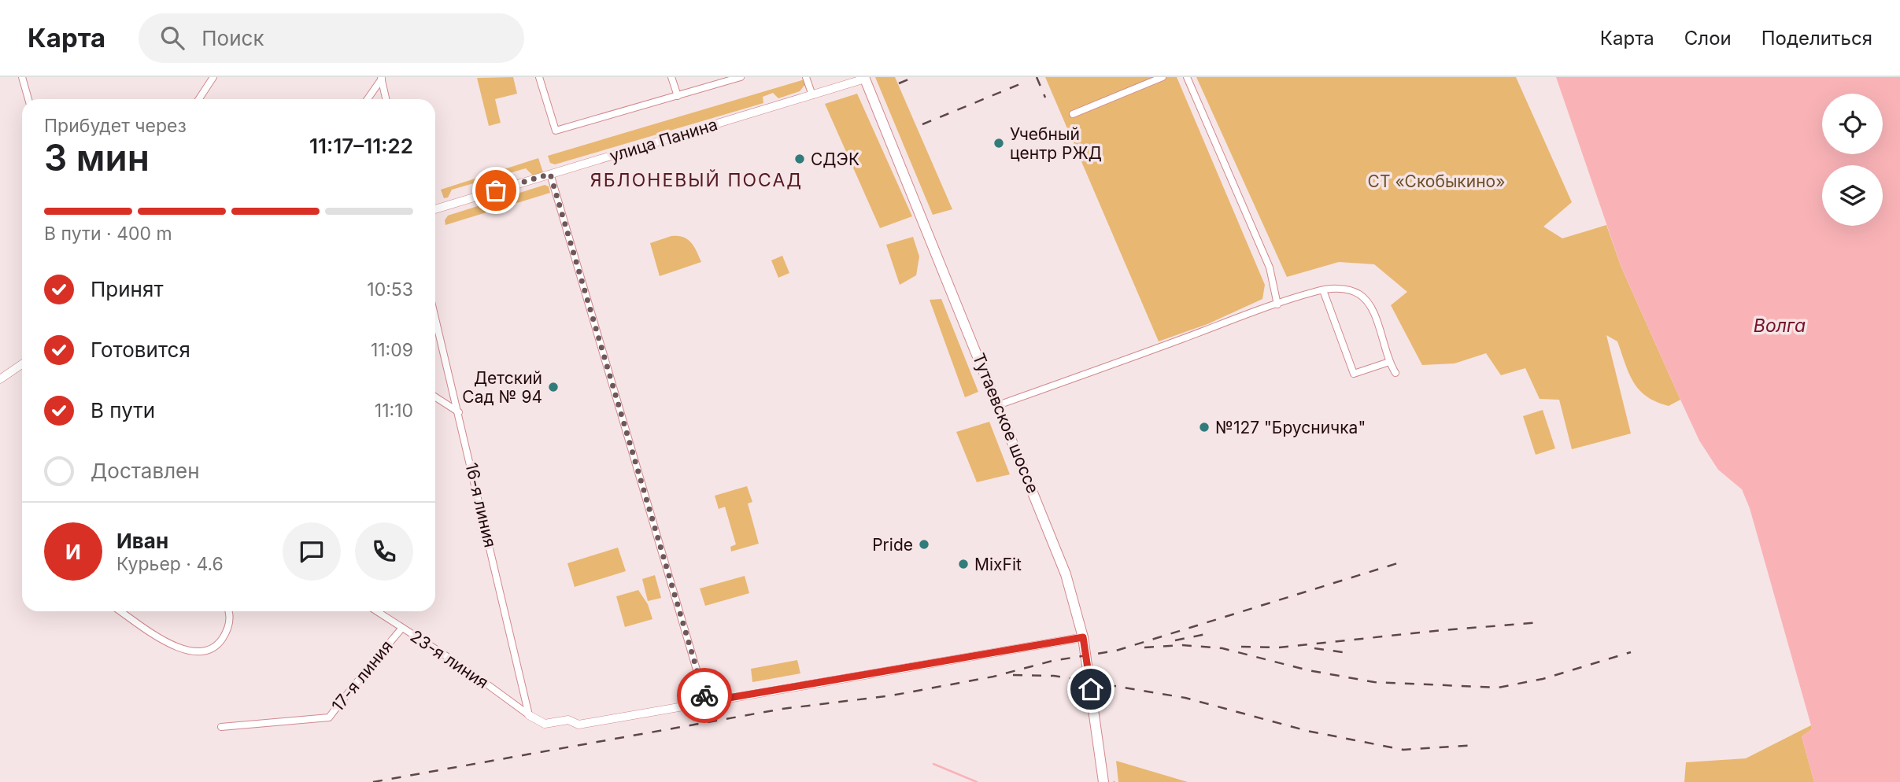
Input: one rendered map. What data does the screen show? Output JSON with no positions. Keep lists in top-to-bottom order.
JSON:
{
  "streets": {
    "main road": ["Тутаевское шоссе"],
    "street": [
      "улица Панина",
      "16-я линия",
      "23-я линия",
      "17-я линия"
    ]
  },
  "crossings": [
    ["улица Панина", "Тутаевское шоссе"],
    ["16-я линия", "23-я линия"],
    ["23-я линия", "17-я линия"]
  ],
  "districts": ["ЯБЛОНЕВЫЙ ПОСАД"],
  "water": ["Волга"],
  "parks": ["СТ «Скобыкино»"],
  "places": [
    "Учебный центр РЖД",
    "СДЭК",
    "Детский Сад № 94",
    "№127 \"Брусничка\"",
    "Pride",
    "MixFit"
  ],
  "page": {
    "header": "Карта",
    "search": "Поиск",
    "nav": ["Карта", "Слои", "Поделиться"],
    "heading": ["3 мин", "Прибудет через", "11:17–11:22"],
    "panel": ["Иван", "Курьер · 4.6"],
    "bar": "В пути · 400 m",
    "list": [
      ["Принят", "10:53"],
      ["Готовится", "11:09"],
      ["В пути", "11:10"],
      "Доставлен"
    ],
    "round": "И"
  }
}
